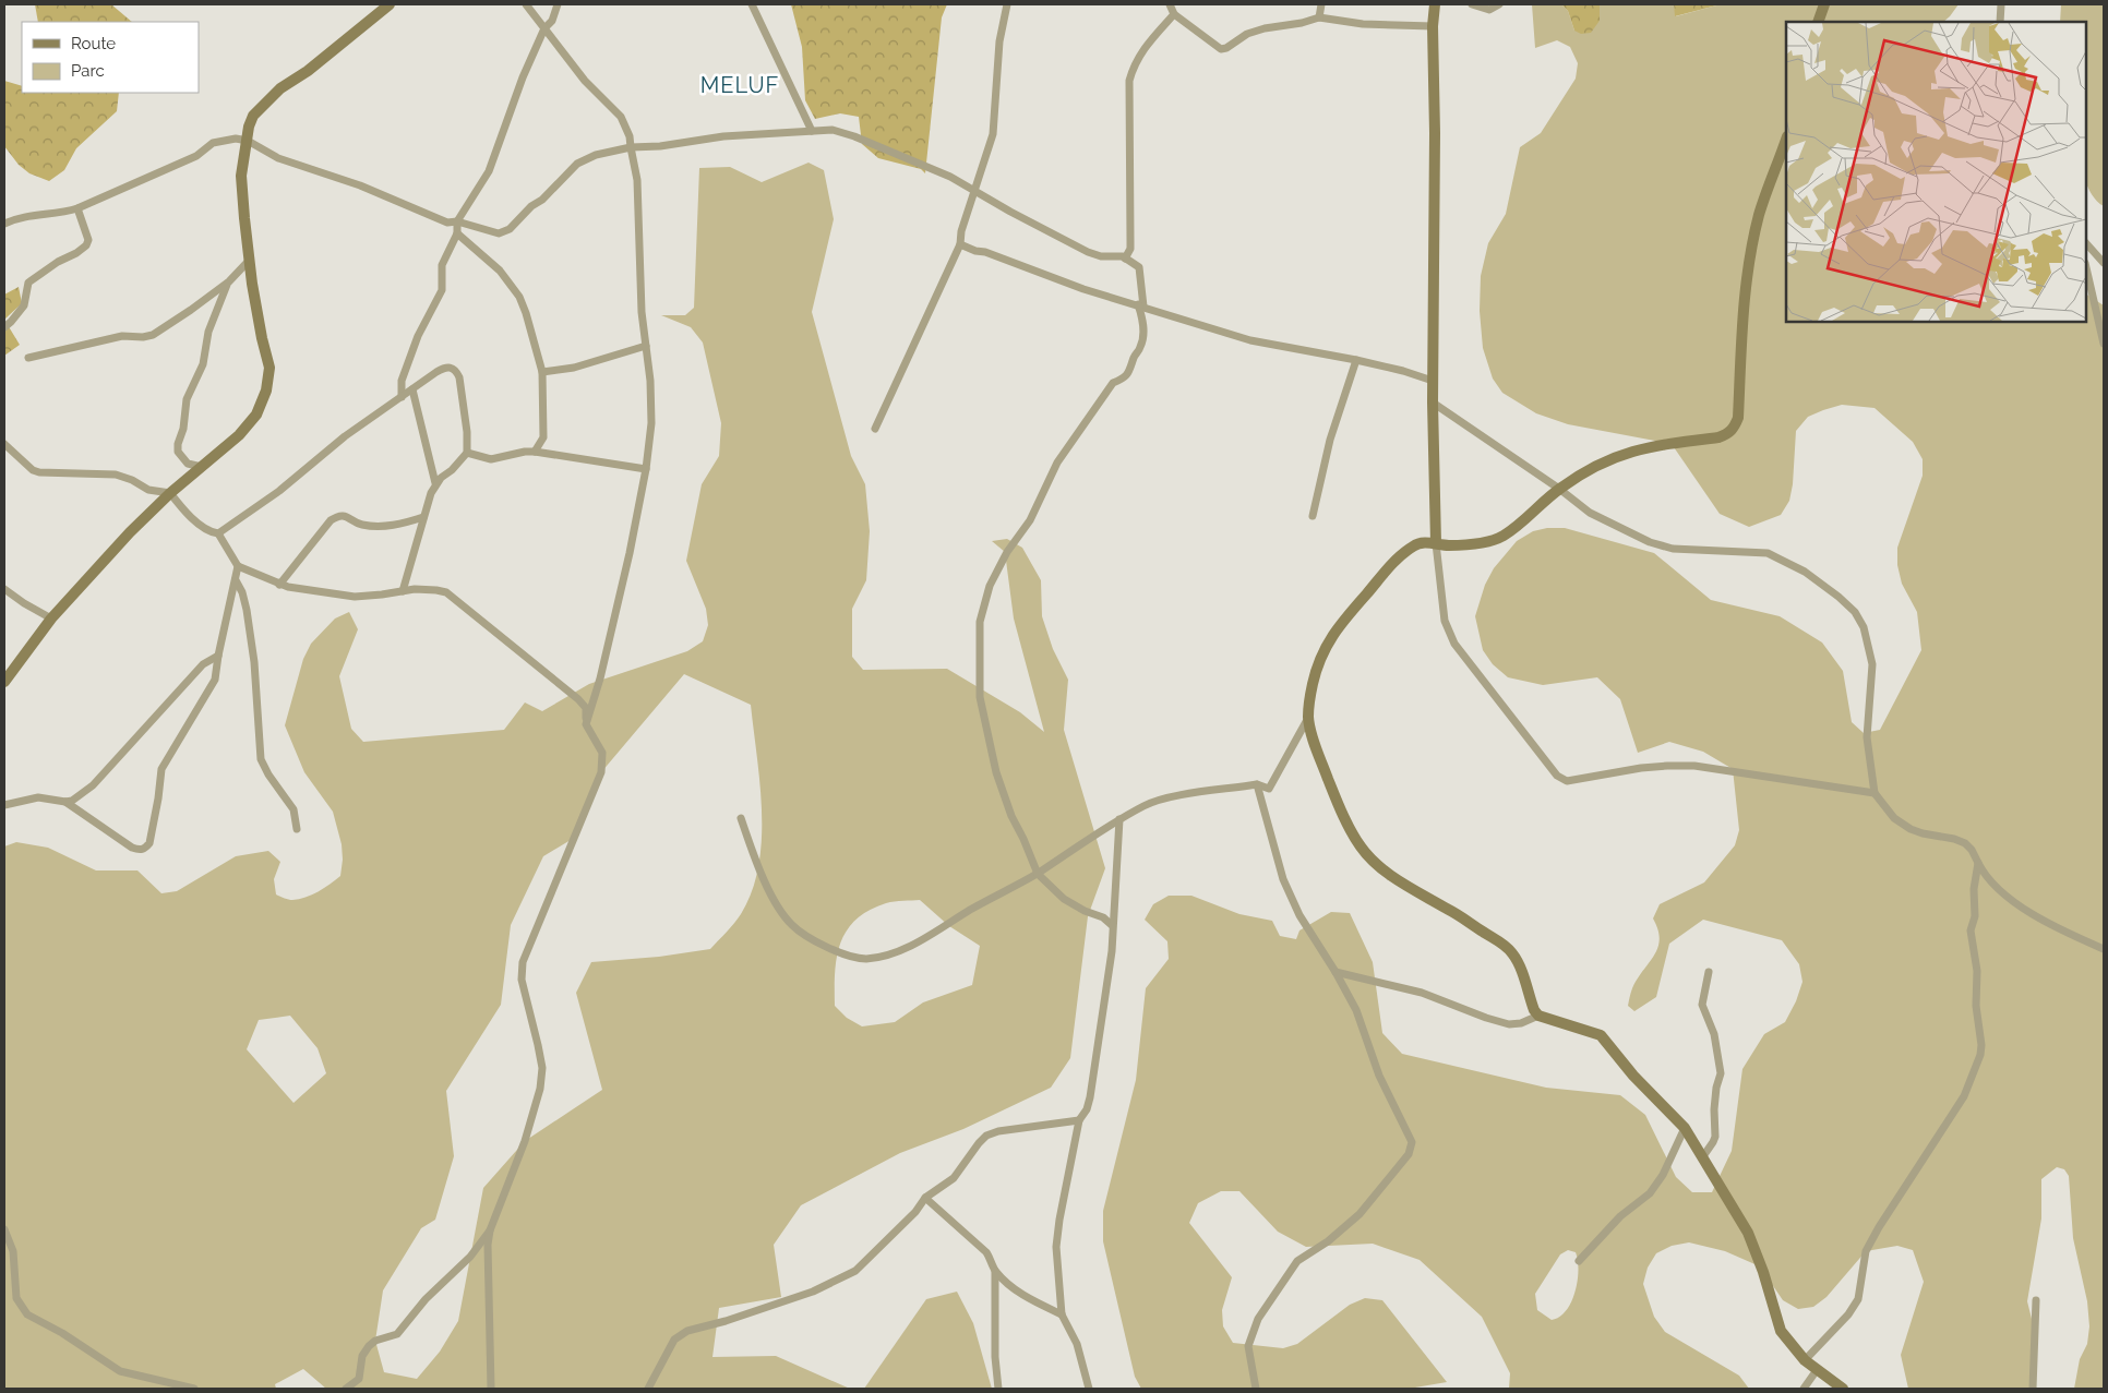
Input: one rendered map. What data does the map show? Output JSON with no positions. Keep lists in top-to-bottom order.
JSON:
{
  "districts": ["MELUF"],
  "legend": ["Route", "Parc"]
}
